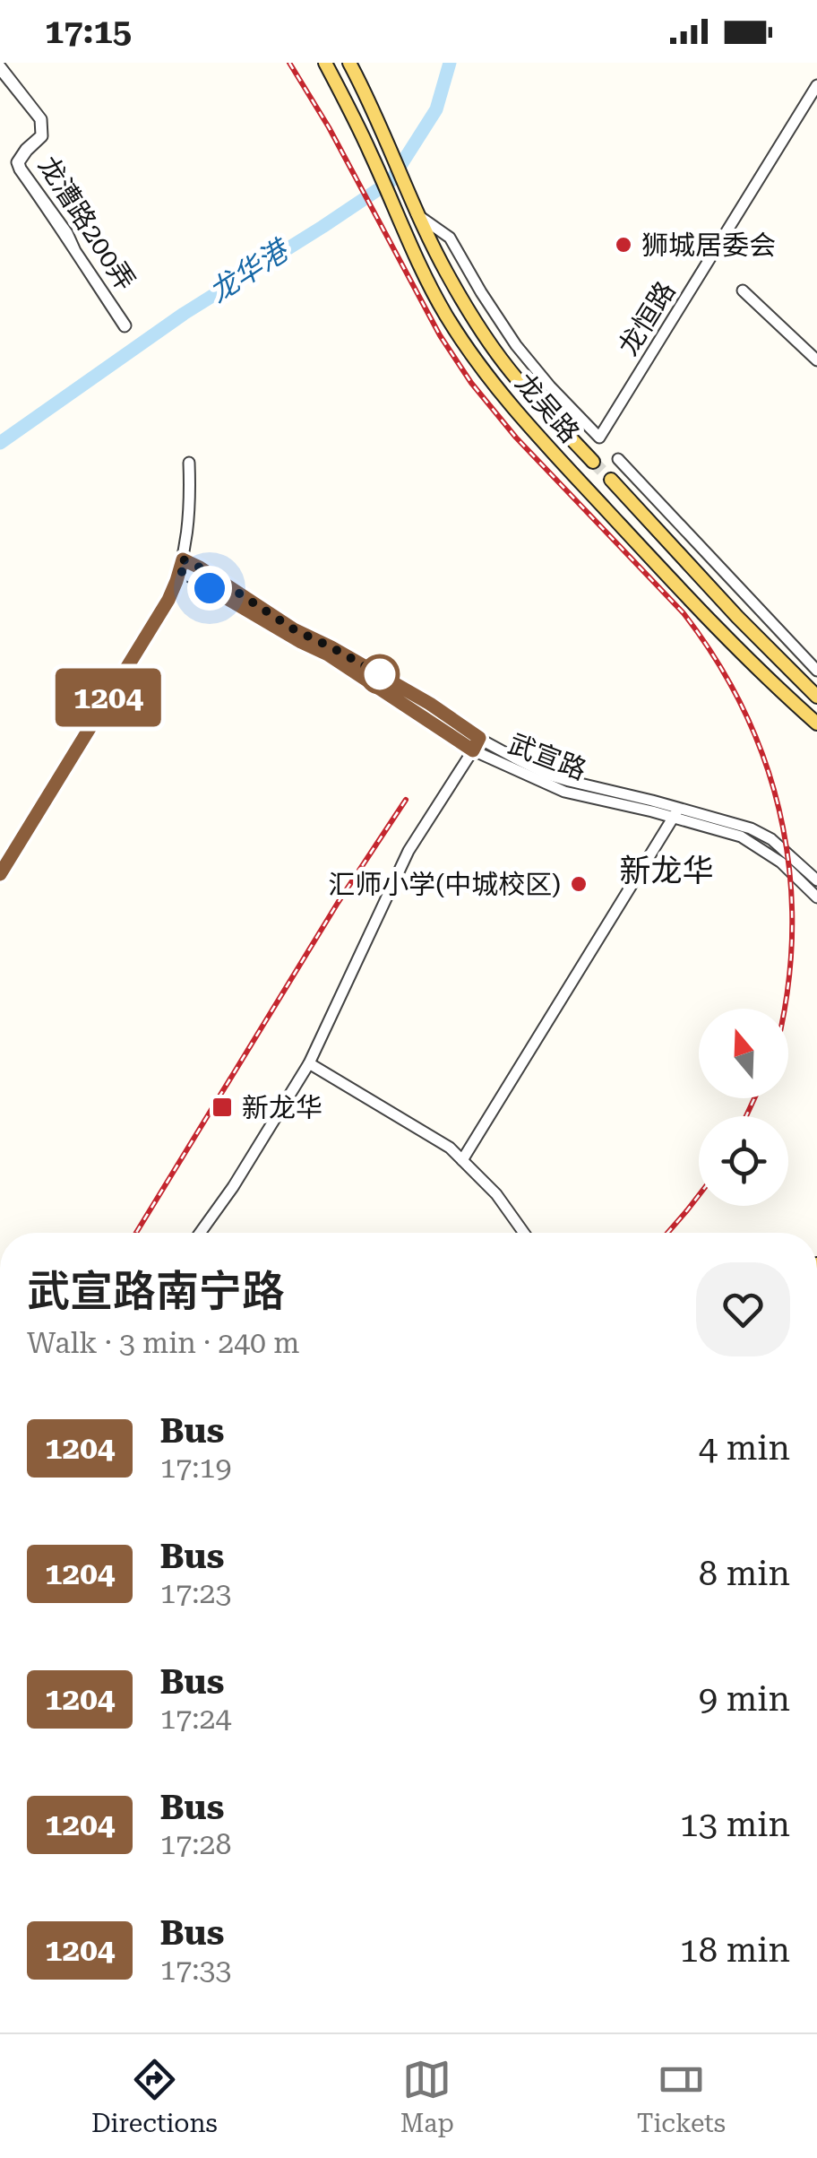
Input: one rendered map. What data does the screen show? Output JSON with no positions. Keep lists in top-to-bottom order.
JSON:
{
  "streets": {
    "main road": ["龙吴路"],
    "street": ["龙漕路200弄", "龙恒路", "武宣路"]
  },
  "crossings": [
    ["龙恒路", "龙吴路"]
  ],
  "districts": ["新龙华"],
  "water": ["龙华港"],
  "places": {
    "other": ["狮城居委会", "汇师小学(中城校区)"],
    "transit": ["新龙华"]
  },
  "lines": ["bus line 1204"],
  "north": "top",
  "page": {
    "status": "17:15",
    "on_map": "1204",
    "heading": ["武宣路南宁路", "Walk · 3 min · 240 m"],
    "list": [
      {
        "mark": "1204",
        "name": "Bus",
        "note": "17:19",
        "value": "4 min"
      },
      {
        "mark": "1204",
        "name": "Bus",
        "note": "17:23",
        "value": "8 min"
      },
      {
        "mark": "1204",
        "name": "Bus",
        "note": "17:24",
        "value": "9 min"
      },
      {
        "mark": "1204",
        "name": "Bus",
        "note": "17:28",
        "value": "13 min"
      },
      {
        "mark": "1204",
        "name": "Bus",
        "note": "17:33",
        "value": "18 min"
      }
    ],
    "tabs": ["Directions", "Map", "Tickets"]
  }
}
